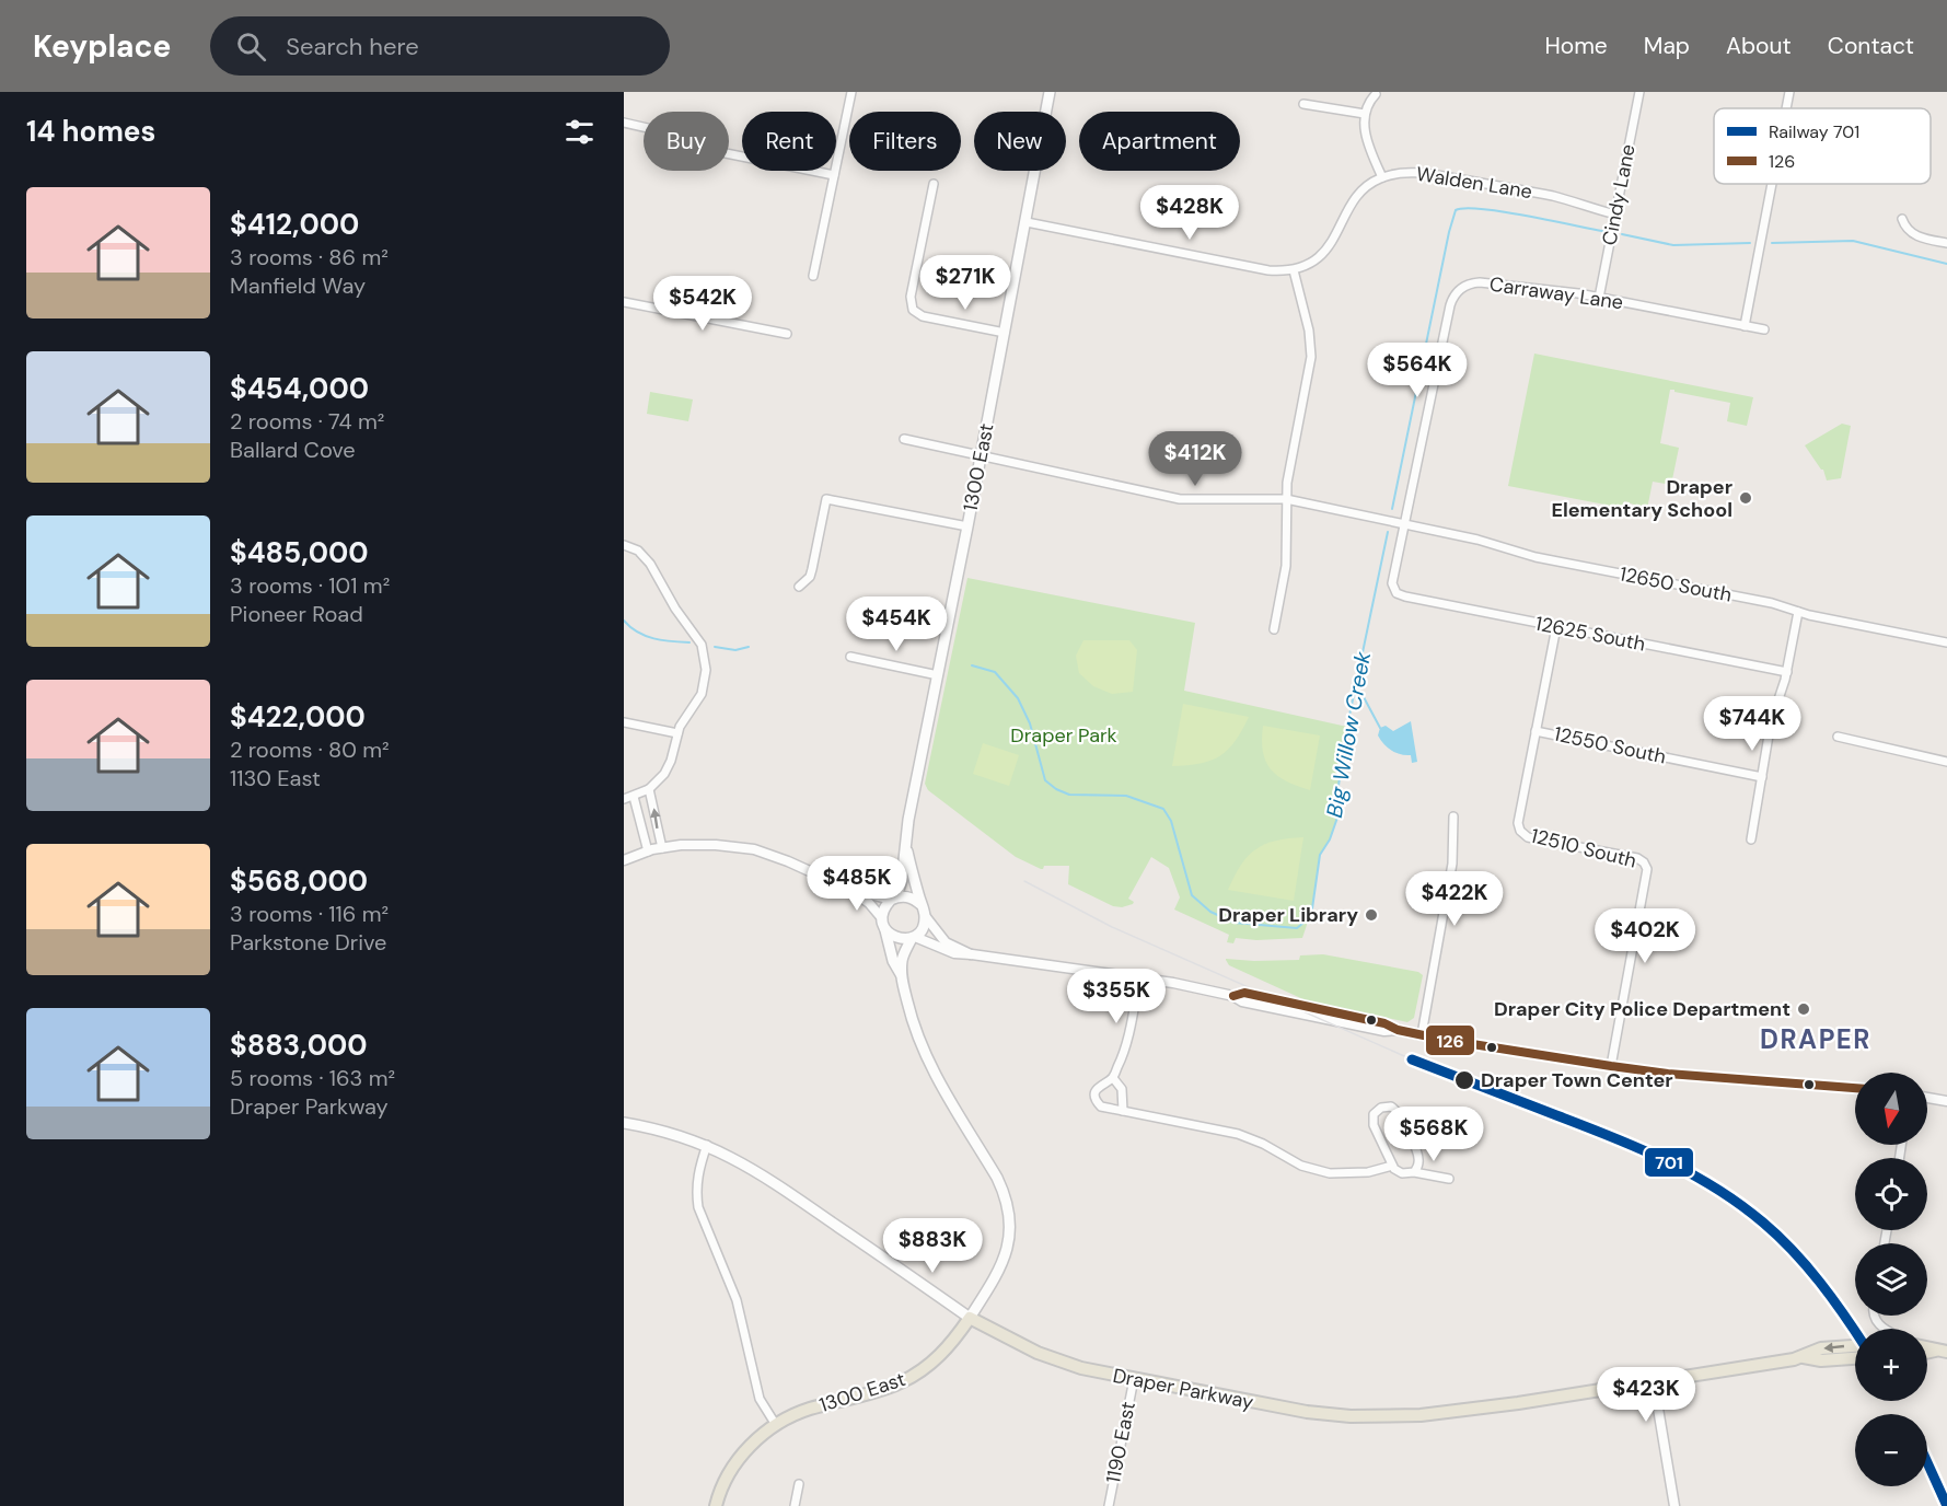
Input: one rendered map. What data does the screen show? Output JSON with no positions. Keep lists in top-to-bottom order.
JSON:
{
  "streets": {
    "main road": ["1300 East", "Draper Parkway"],
    "street": [
      "Walden Lane",
      "Cindy Lane",
      "Carraway Lane",
      "12650 South",
      "12625 South",
      "12550 South",
      "12510 South",
      "1190 East"
    ]
  },
  "crossings": [
    ["Walden Lane", "Cindy Lane"],
    ["Cindy Lane", "Carraway Lane"],
    ["Carraway Lane", "12650 South"],
    ["Carraway Lane", "12625 South"],
    ["1300 East", "12650 South"],
    ["1300 East", "Draper Parkway"],
    ["12550 South", "12510 South"],
    ["Draper Parkway", "1190 East"]
  ],
  "districts": ["DRAPER"],
  "water": ["Big Willow Creek"],
  "parks": ["Draper Park"],
  "places": [
    "Draper Elementary School",
    "Draper Library",
    "Draper City Police Department",
    "Draper Town Center"
  ],
  "lines": ["transit line 126", "rail line 701"],
  "legend": ["Railway 701", "126"],
  "north": "bottom",
  "page": {
    "header": "Keyplace",
    "search": "Search here",
    "nav": [
      "Home",
      "Map",
      "About",
      "Contact"
    ],
    "heading": "14 homes",
    "chip": [
      "Buy",
      "Rent",
      "Filters",
      "New",
      "Apartment"
    ],
    "list": [
      {
        "name": "$412,000",
        "note": "3 rooms · 86 m² · Manfield Way"
      },
      {
        "name": "$454,000",
        "note": "2 rooms · 74 m² · Ballard Cove"
      },
      {
        "name": "$485,000",
        "note": "3 rooms · 101 m² · Pioneer Road"
      },
      {
        "name": "$422,000",
        "note": "2 rooms · 80 m² · 1130 East"
      },
      {
        "name": "$568,000",
        "note": "3 rooms · 116 m² · Parkstone Drive"
      },
      {
        "name": "$883,000",
        "note": "5 rooms · 163 m² · Draper Parkway"
      }
    ],
    "price": [
      "$428K",
      "$271K",
      "$542K",
      "$564K",
      "$412K",
      "$454K",
      "$744K",
      "$485K",
      "$422K",
      "$402K",
      "$355K",
      "$568K",
      "$883K",
      "$423K"
    ],
    "map_buttons": ["+", "−"]
  }
}
